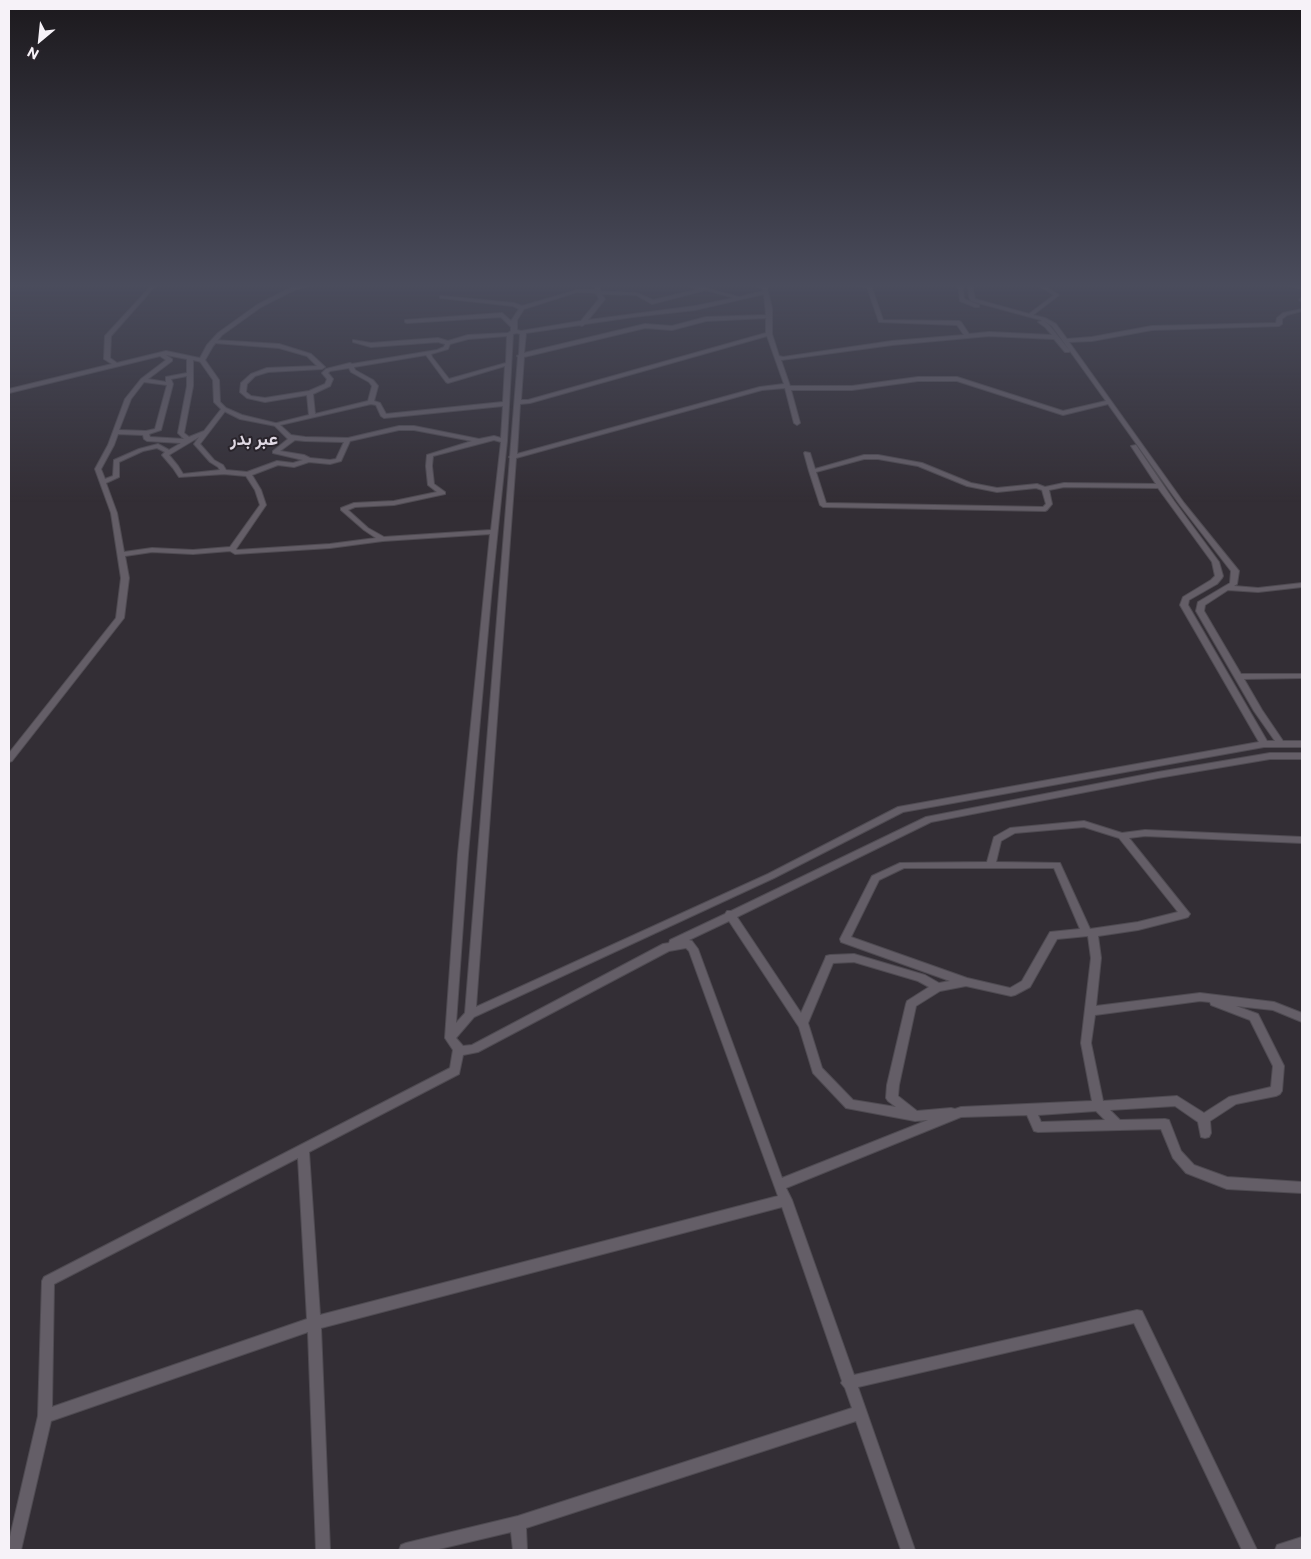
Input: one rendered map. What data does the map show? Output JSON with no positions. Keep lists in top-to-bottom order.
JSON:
{
  "districts": ["عبر بدر"],
  "north": "bottom left"
}
